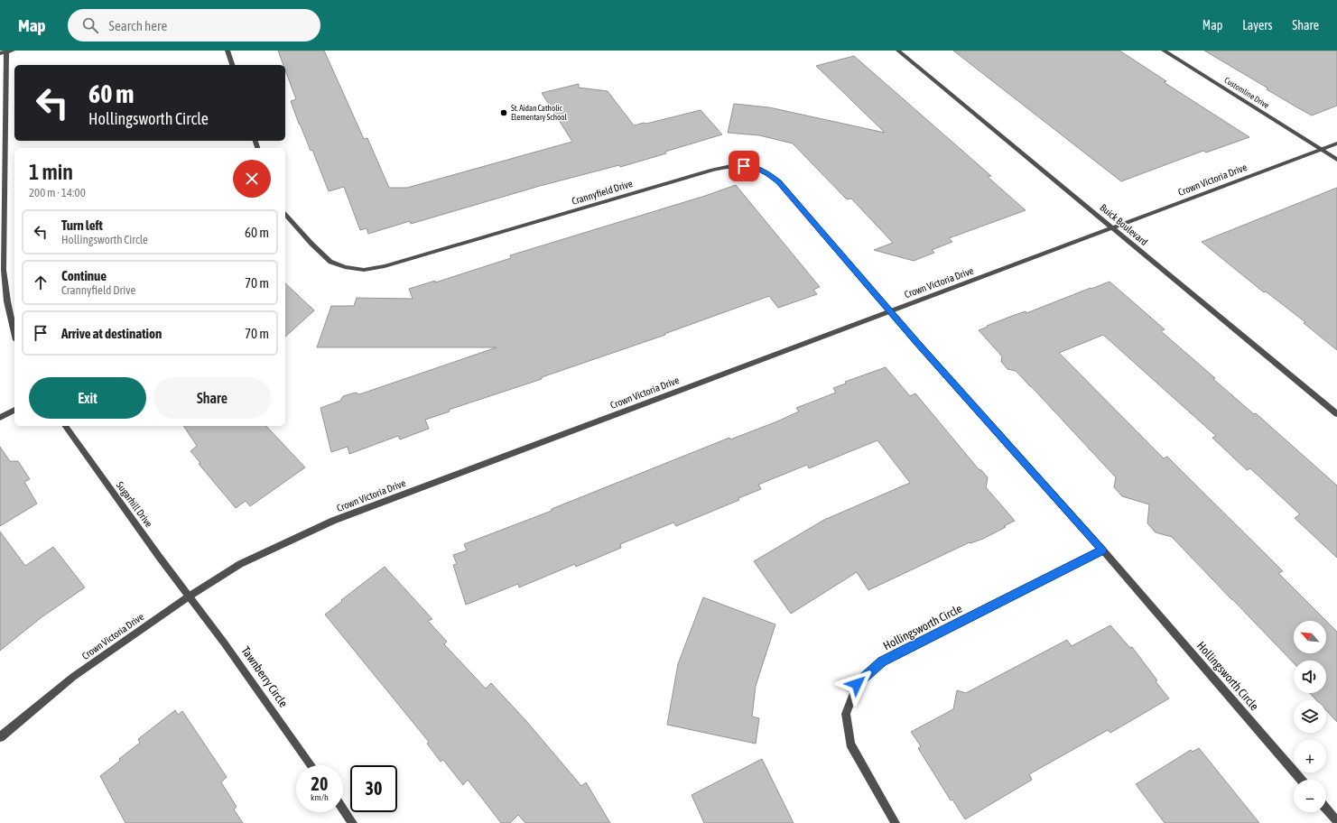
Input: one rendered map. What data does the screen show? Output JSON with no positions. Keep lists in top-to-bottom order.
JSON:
{
  "streets": {
    "street": [
      "Customline Drive",
      "Crown Victoria Drive",
      "Crannyfield Drive",
      "Buick Boulevard",
      "Sugarhill Drive",
      "Hollingsworth Circle",
      "Tawnberry Circle"
    ]
  },
  "crossings": [
    ["Customline Drive", "Crown Victoria Drive"],
    ["Crown Victoria Drive", "Crannyfield Drive"],
    ["Crown Victoria Drive", "Buick Boulevard"],
    ["Crown Victoria Drive", "Sugarhill Drive"],
    ["Crown Victoria Drive", "Hollingsworth Circle"],
    ["Crown Victoria Drive", "Tawnberry Circle"],
    ["Crannyfield Drive", "Hollingsworth Circle"],
    ["Sugarhill Drive", "Tawnberry Circle"]
  ],
  "places": ["St. Aidan Catholic Elementary School"],
  "north": "top left",
  "page": {
    "header": "Map",
    "search": "Search here",
    "nav": ["Map", "Layers", "Share"],
    "turn": ["60 m", "Hollingsworth Circle"],
    "heading": ["1 min", "200 m · 14:00"],
    "list": [
      {
        "name": "Turn left",
        "note": "Hollingsworth Circle",
        "value": "60 m"
      },
      {
        "name": "Continue",
        "note": "Crannyfield Drive",
        "value": "70 m"
      },
      {
        "name": "Arrive at destination",
        "value": "70 m"
      }
    ],
    "buttons": ["Exit", "Share"],
    "map_buttons": ["+", "−"],
    "speed": "20 km/h",
    "limit": "30"
  }
}
